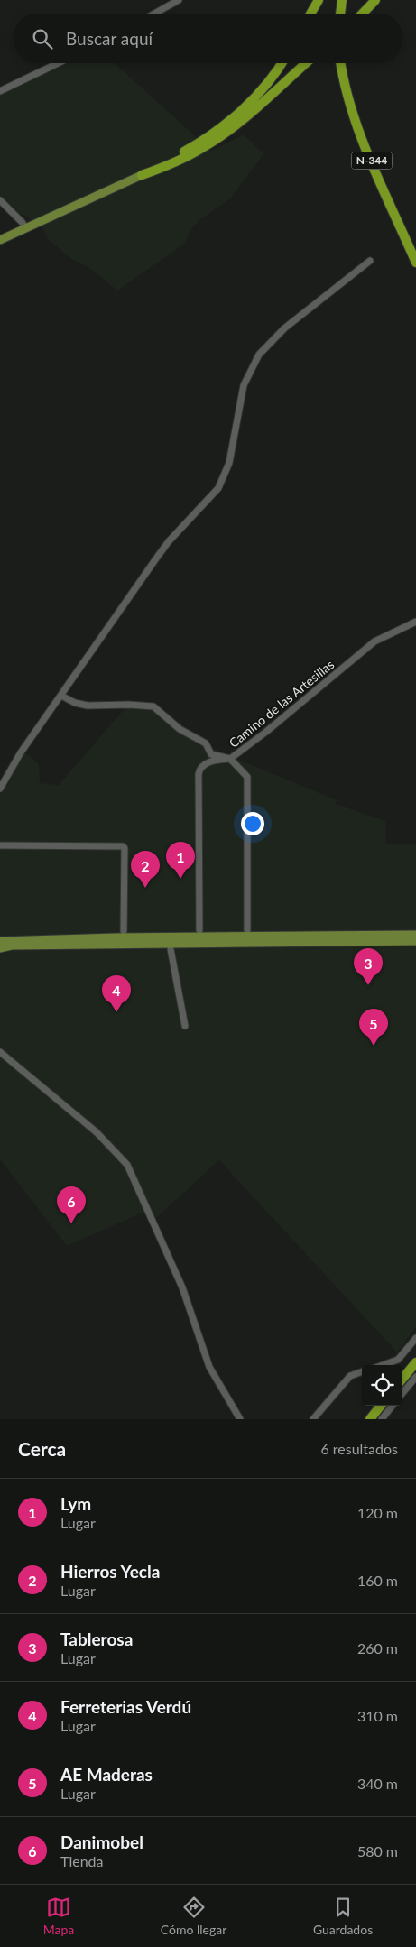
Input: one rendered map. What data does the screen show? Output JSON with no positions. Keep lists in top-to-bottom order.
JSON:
{
  "streets": {
    "highway": ["N-344"],
    "street": ["Camino de las Artesillas"]
  },
  "page": {
    "search": "Buscar aquí",
    "pins": [
      "1",
      "2",
      "3",
      "4",
      "5",
      "6"
    ],
    "heading": ["Cerca", "6 resultados"],
    "list": [
      {
        "mark": "1",
        "name": "Lym",
        "note": "Lugar",
        "value": "120 m"
      },
      {
        "mark": "2",
        "name": "Hierros Yecla",
        "note": "Lugar",
        "value": "160 m"
      },
      {
        "mark": "3",
        "name": "Tablerosa",
        "note": "Lugar",
        "value": "260 m"
      },
      {
        "mark": "4",
        "name": "Ferreterias Verdú",
        "note": "Lugar",
        "value": "310 m"
      },
      {
        "mark": "5",
        "name": "AE Maderas",
        "note": "Lugar",
        "value": "340 m"
      },
      {
        "mark": "6",
        "name": "Danimobel",
        "note": "Tienda",
        "value": "580 m"
      }
    ],
    "nav": ["Mapa", "Cómo llegar", "Guardados"]
  }
}
